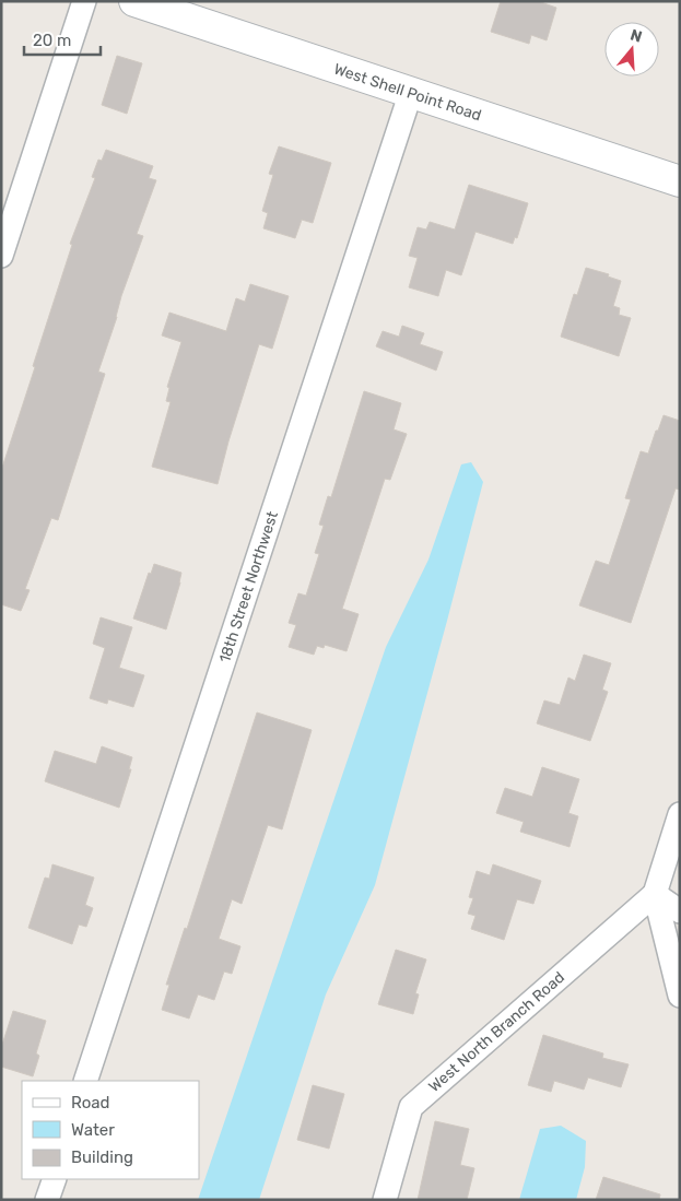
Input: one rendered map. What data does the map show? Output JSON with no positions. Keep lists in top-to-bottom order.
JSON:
{
  "streets": {
    "street": ["West Shell Point Road", "18th Street Northwest", "West North Branch Road"]
  },
  "crossings": [
    ["West Shell Point Road", "18th Street Northwest"]
  ],
  "legend": ["Road", "Water", "Building"],
  "scale_bar": "20 m",
  "north": "top"
}
